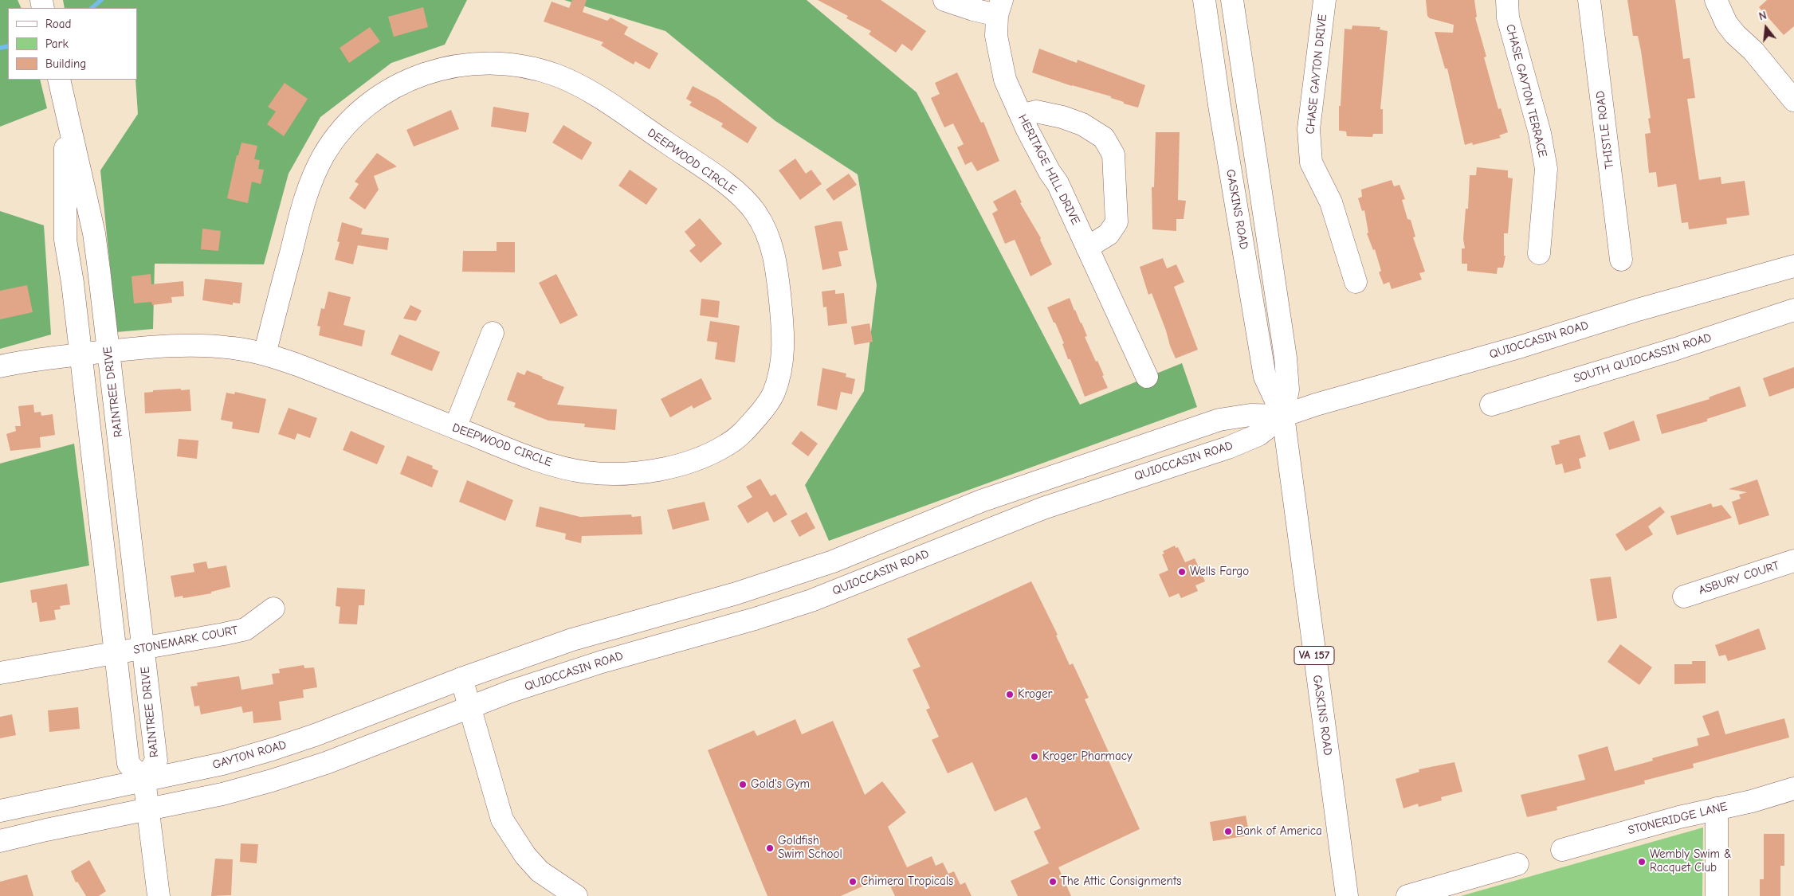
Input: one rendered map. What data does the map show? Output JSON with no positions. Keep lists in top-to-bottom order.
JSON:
{
  "streets": {
    "street": [
      "CHASE GAYTON DRIVE",
      "CHASE GAYTON TERRACE",
      "THISTLE ROAD",
      "DEEPWOOD CIRCLE",
      "HERITAGE HILL DRIVE",
      "GASKINS ROAD",
      "QUIOCCASIN ROAD",
      "SOUTH QUIOCASSIN ROAD",
      "RAINTREE DRIVE",
      "ASBURY COURT",
      "STONEMARK COURT",
      "VA 157",
      "GAYTON ROAD",
      "STONERIDGE LANE"
    ]
  },
  "crossings": [
    ["DEEPWOOD CIRCLE", "RAINTREE DRIVE"],
    ["GASKINS ROAD", "QUIOCCASIN ROAD"],
    ["QUIOCCASIN ROAD", "GAYTON ROAD"],
    ["RAINTREE DRIVE", "STONEMARK COURT"],
    ["RAINTREE DRIVE", "GAYTON ROAD"]
  ],
  "places": [
    "Wells Fargo",
    "Kroger",
    "Kroger Pharmacy",
    "Gold's Gym",
    "Bank of America",
    "Goldfish Swim School",
    "Wembly Swim & Racquet Club",
    "Chimera Tropicals",
    "The Attic Consignments"
  ],
  "legend": ["Road", "Park", "Building"],
  "north": "top"
}
